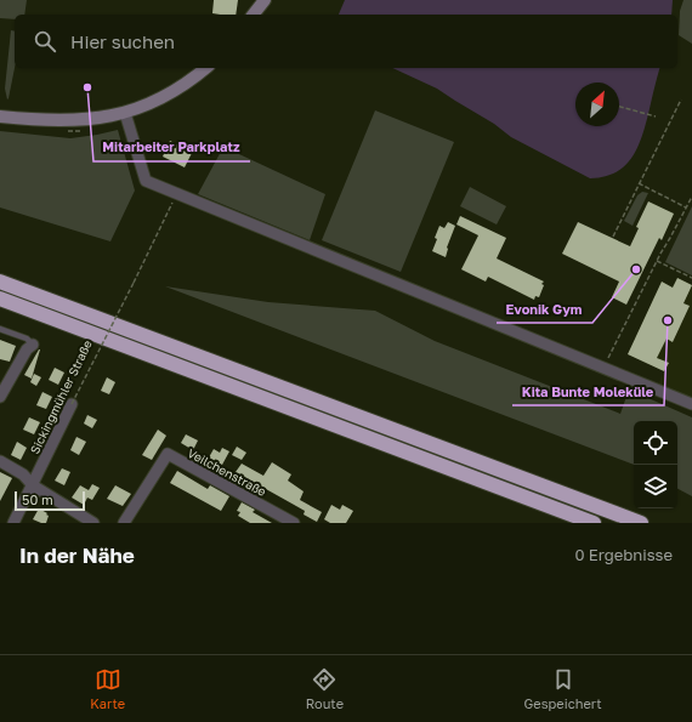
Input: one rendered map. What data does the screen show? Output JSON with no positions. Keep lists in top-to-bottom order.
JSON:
{
  "streets": {
    "street": ["Sickingmühler Straße", "Veilchenstraße"]
  },
  "places": ["Mitarbeiter Parkplatz", "Evonik Gym", "Kita Bunte Moleküle"],
  "scale_bar": "50 m",
  "north": "top right",
  "page": {
    "search": "Hier suchen",
    "scale": "50 m",
    "heading": ["In der Nähe", "0 Ergebnisse"],
    "nav": ["Karte", "Route", "Gespeichert"]
  }
}
